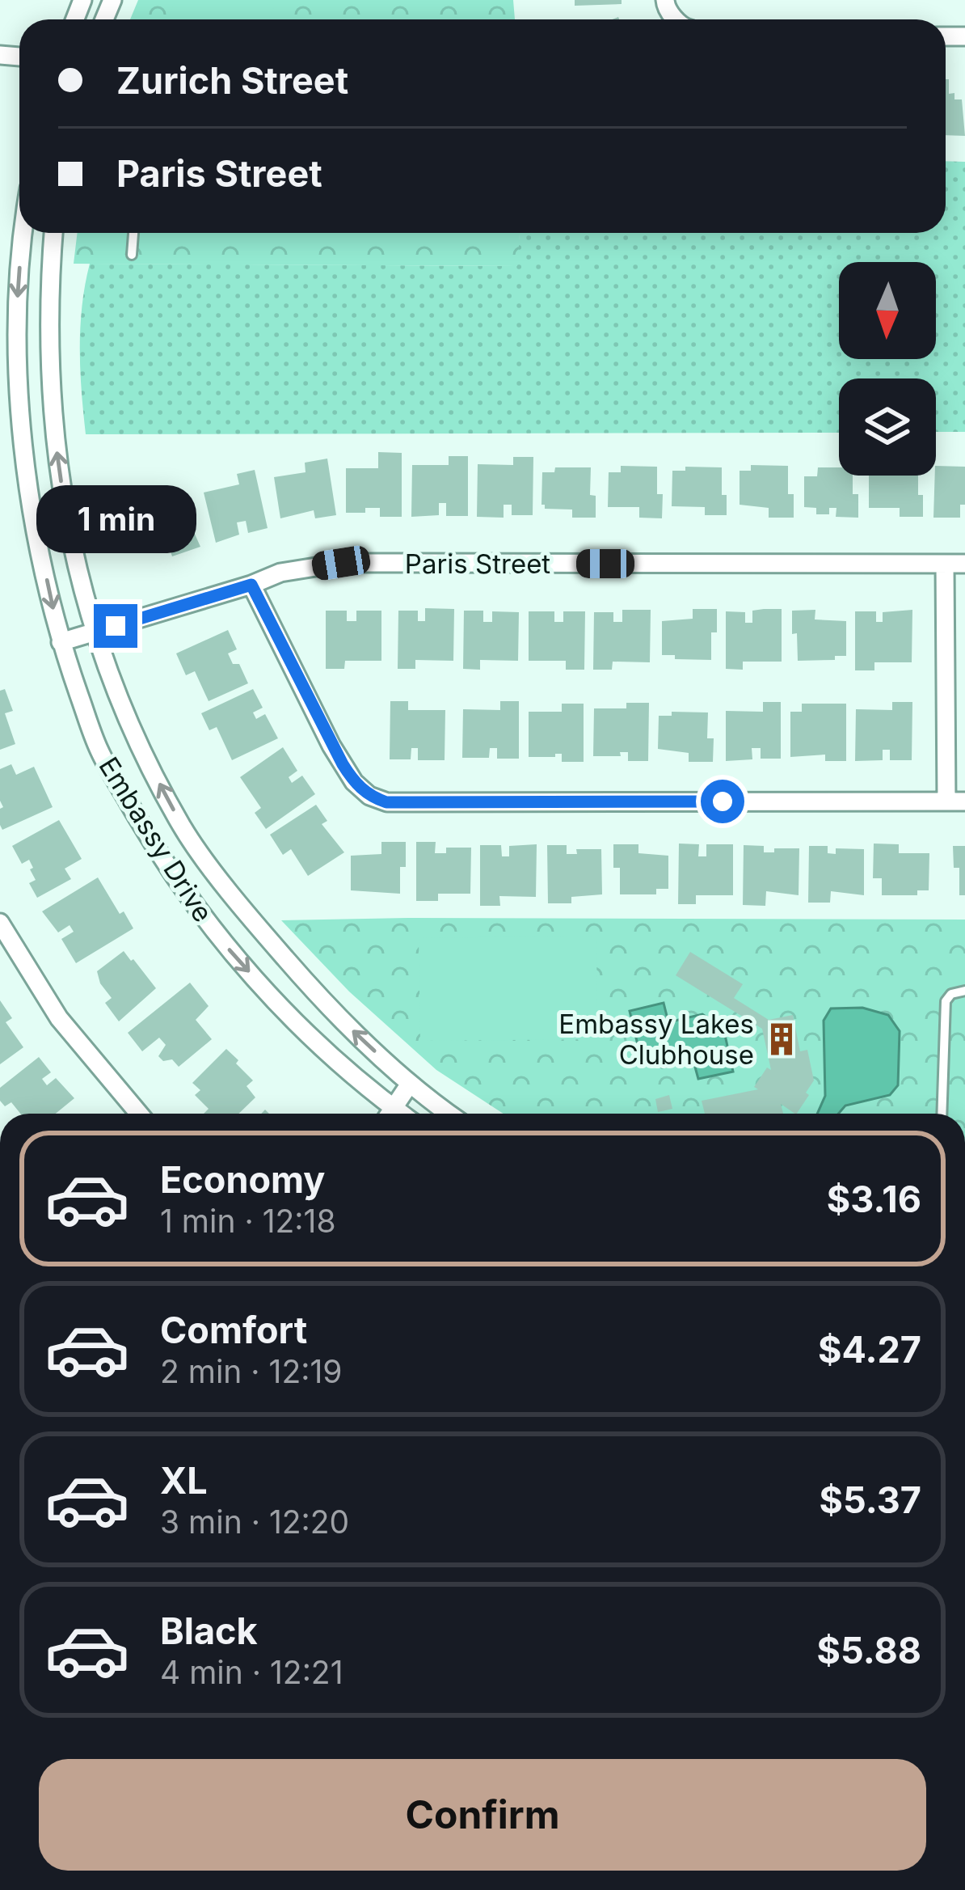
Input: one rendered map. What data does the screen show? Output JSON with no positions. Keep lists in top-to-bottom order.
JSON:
{
  "streets": {
    "street": ["Paris Street", "Embassy Drive"]
  },
  "crossings": [
    ["Paris Street", "Embassy Drive"]
  ],
  "places": {
    "building": ["Embassy Lakes Clubhouse"]
  },
  "north": "bottom",
  "page": {
    "banner": ["Zurich Street", "Paris Street"],
    "bubble": "1 min",
    "list": [
      {
        "name": "Economy",
        "note": "1 min · 12:18",
        "value": "$3.16"
      },
      {
        "name": "Comfort",
        "note": "2 min · 12:19",
        "value": "$4.27"
      },
      {
        "name": "XL",
        "note": "3 min · 12:20",
        "value": "$5.37"
      },
      {
        "name": "Black",
        "note": "4 min · 12:21",
        "value": "$5.88"
      }
    ],
    "buttons": "Confirm"
  }
}
